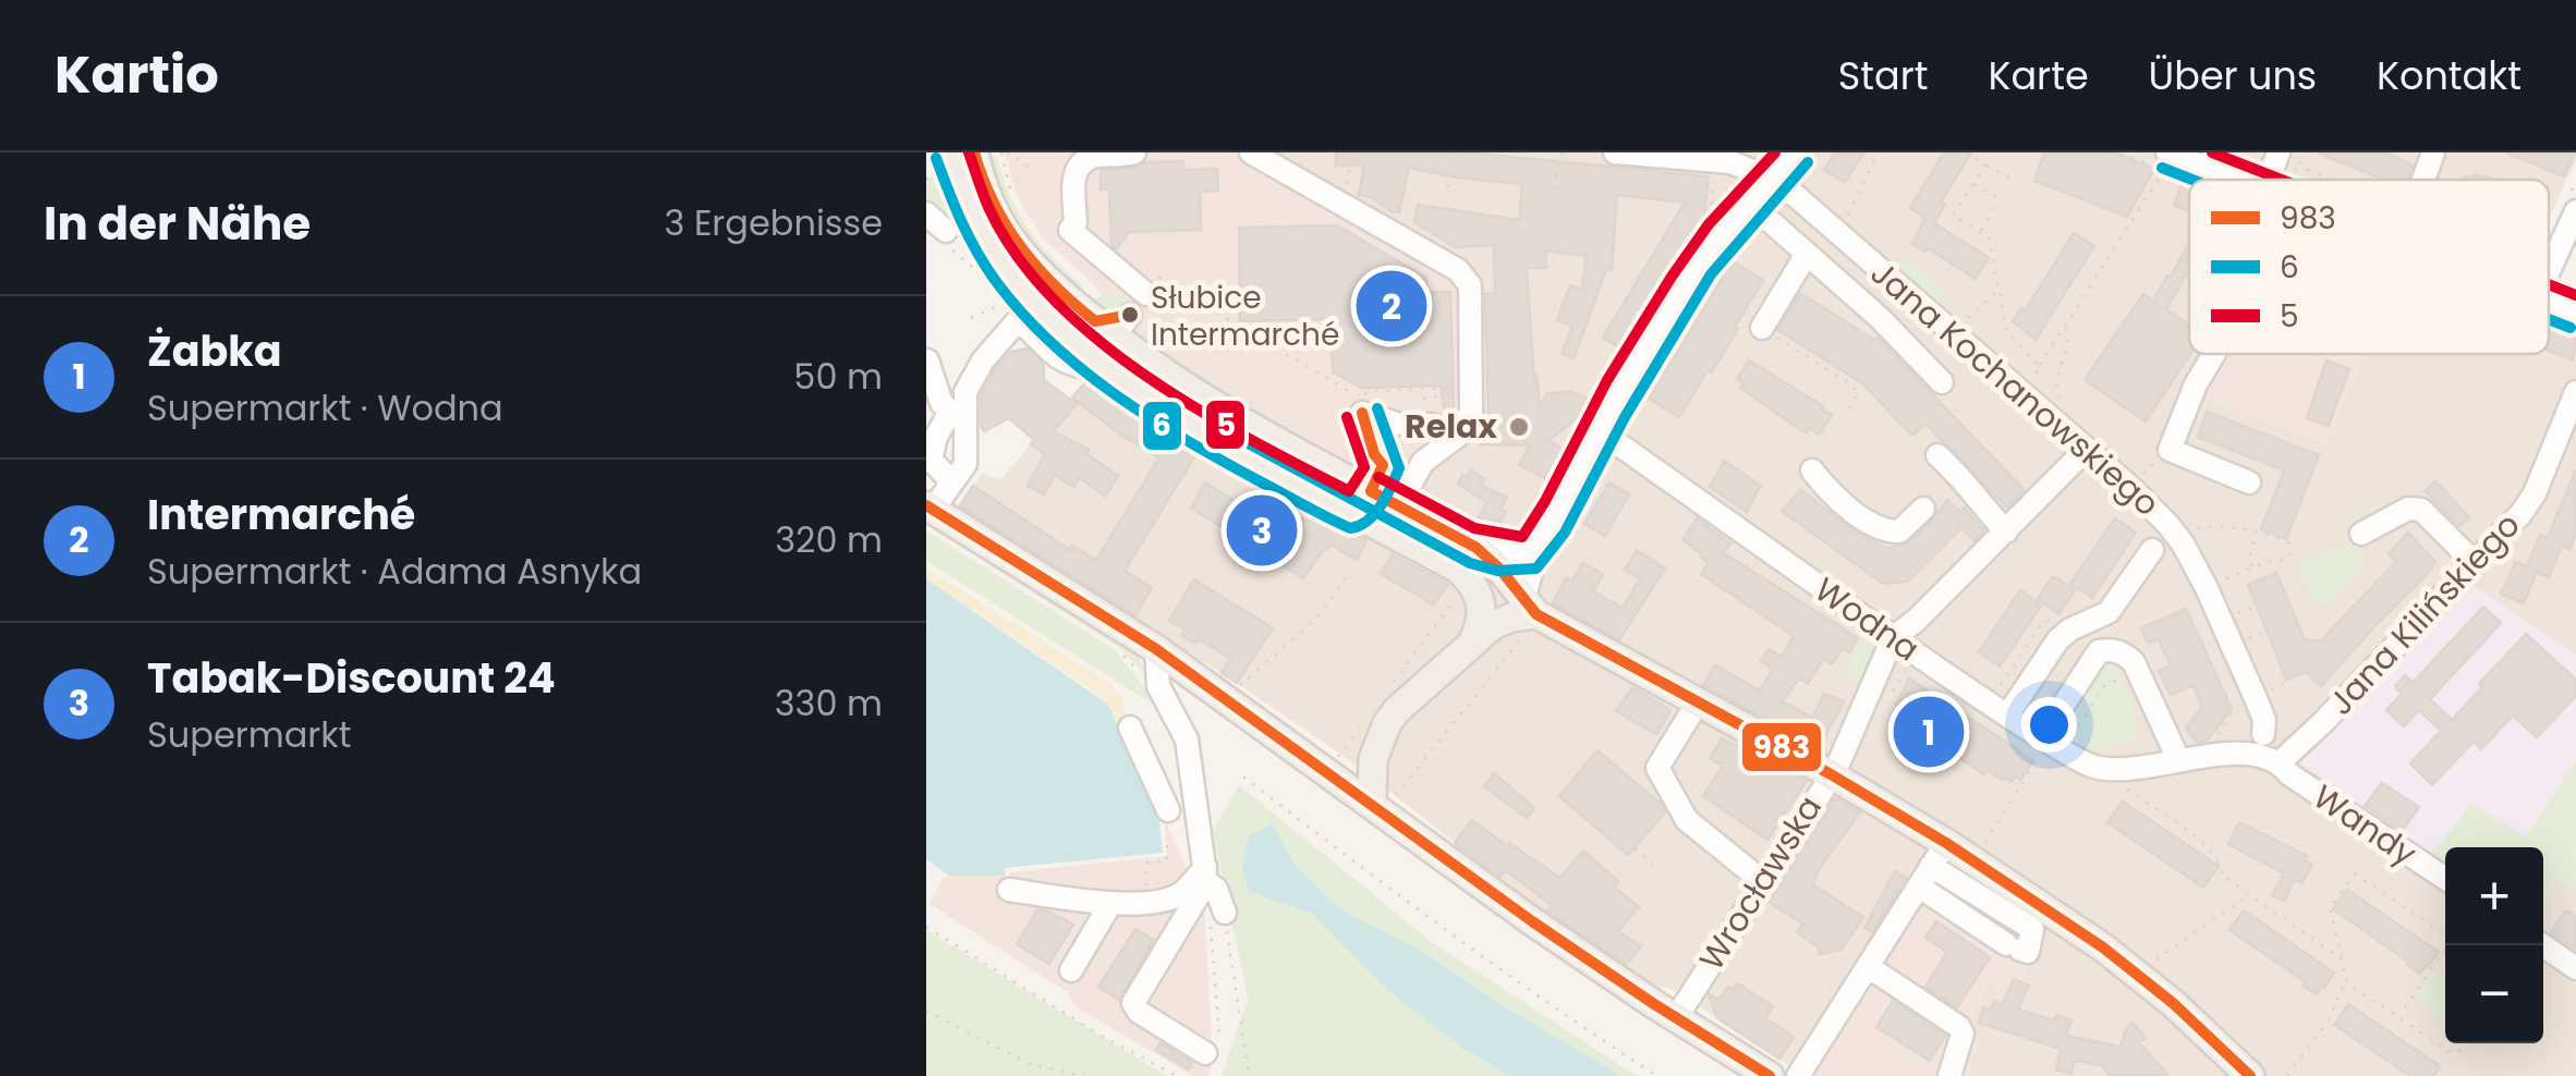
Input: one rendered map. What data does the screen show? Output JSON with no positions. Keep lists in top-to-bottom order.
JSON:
{
  "streets": {
    "street": [
      "Jana Kochanowskiego",
      "Jana Kilińskiego",
      "Wodna",
      "Wandy",
      "Wrocławska"
    ]
  },
  "crossings": [
    ["Jana Kochanowskiego", "Jana Kilińskiego"],
    ["Jana Kochanowskiego", "Wodna"],
    ["Jana Kochanowskiego", "Wandy"],
    ["Jana Kochanowskiego", "Wrocławska"],
    ["Jana Kilińskiego", "Wodna"],
    ["Jana Kilińskiego", "Wandy"],
    ["Wodna", "Wandy"],
    ["Wodna", "Wrocławska"]
  ],
  "places": ["Słubice Intermarché", "Relax"],
  "lines": ["transit line 983", "transit line 5", "transit line 6"],
  "legend": ["983", "6", "5"],
  "page": {
    "header": "Kartio",
    "nav": [
      "Start",
      "Karte",
      "Über uns",
      "Kontakt"
    ],
    "heading": ["In der Nähe", "3 Ergebnisse"],
    "pins": ["2", "3", "1"],
    "list": [
      {
        "mark": "1",
        "name": "Żabka",
        "note": "Supermarkt · Wodna",
        "value": "50 m"
      },
      {
        "mark": "2",
        "name": "Intermarché",
        "note": "Supermarkt · Adama Asnyka",
        "value": "320 m"
      },
      {
        "mark": "3",
        "name": "Tabak-Discount 24",
        "note": "Supermarkt",
        "value": "330 m"
      }
    ],
    "map_buttons": ["+", "−"]
  }
}
